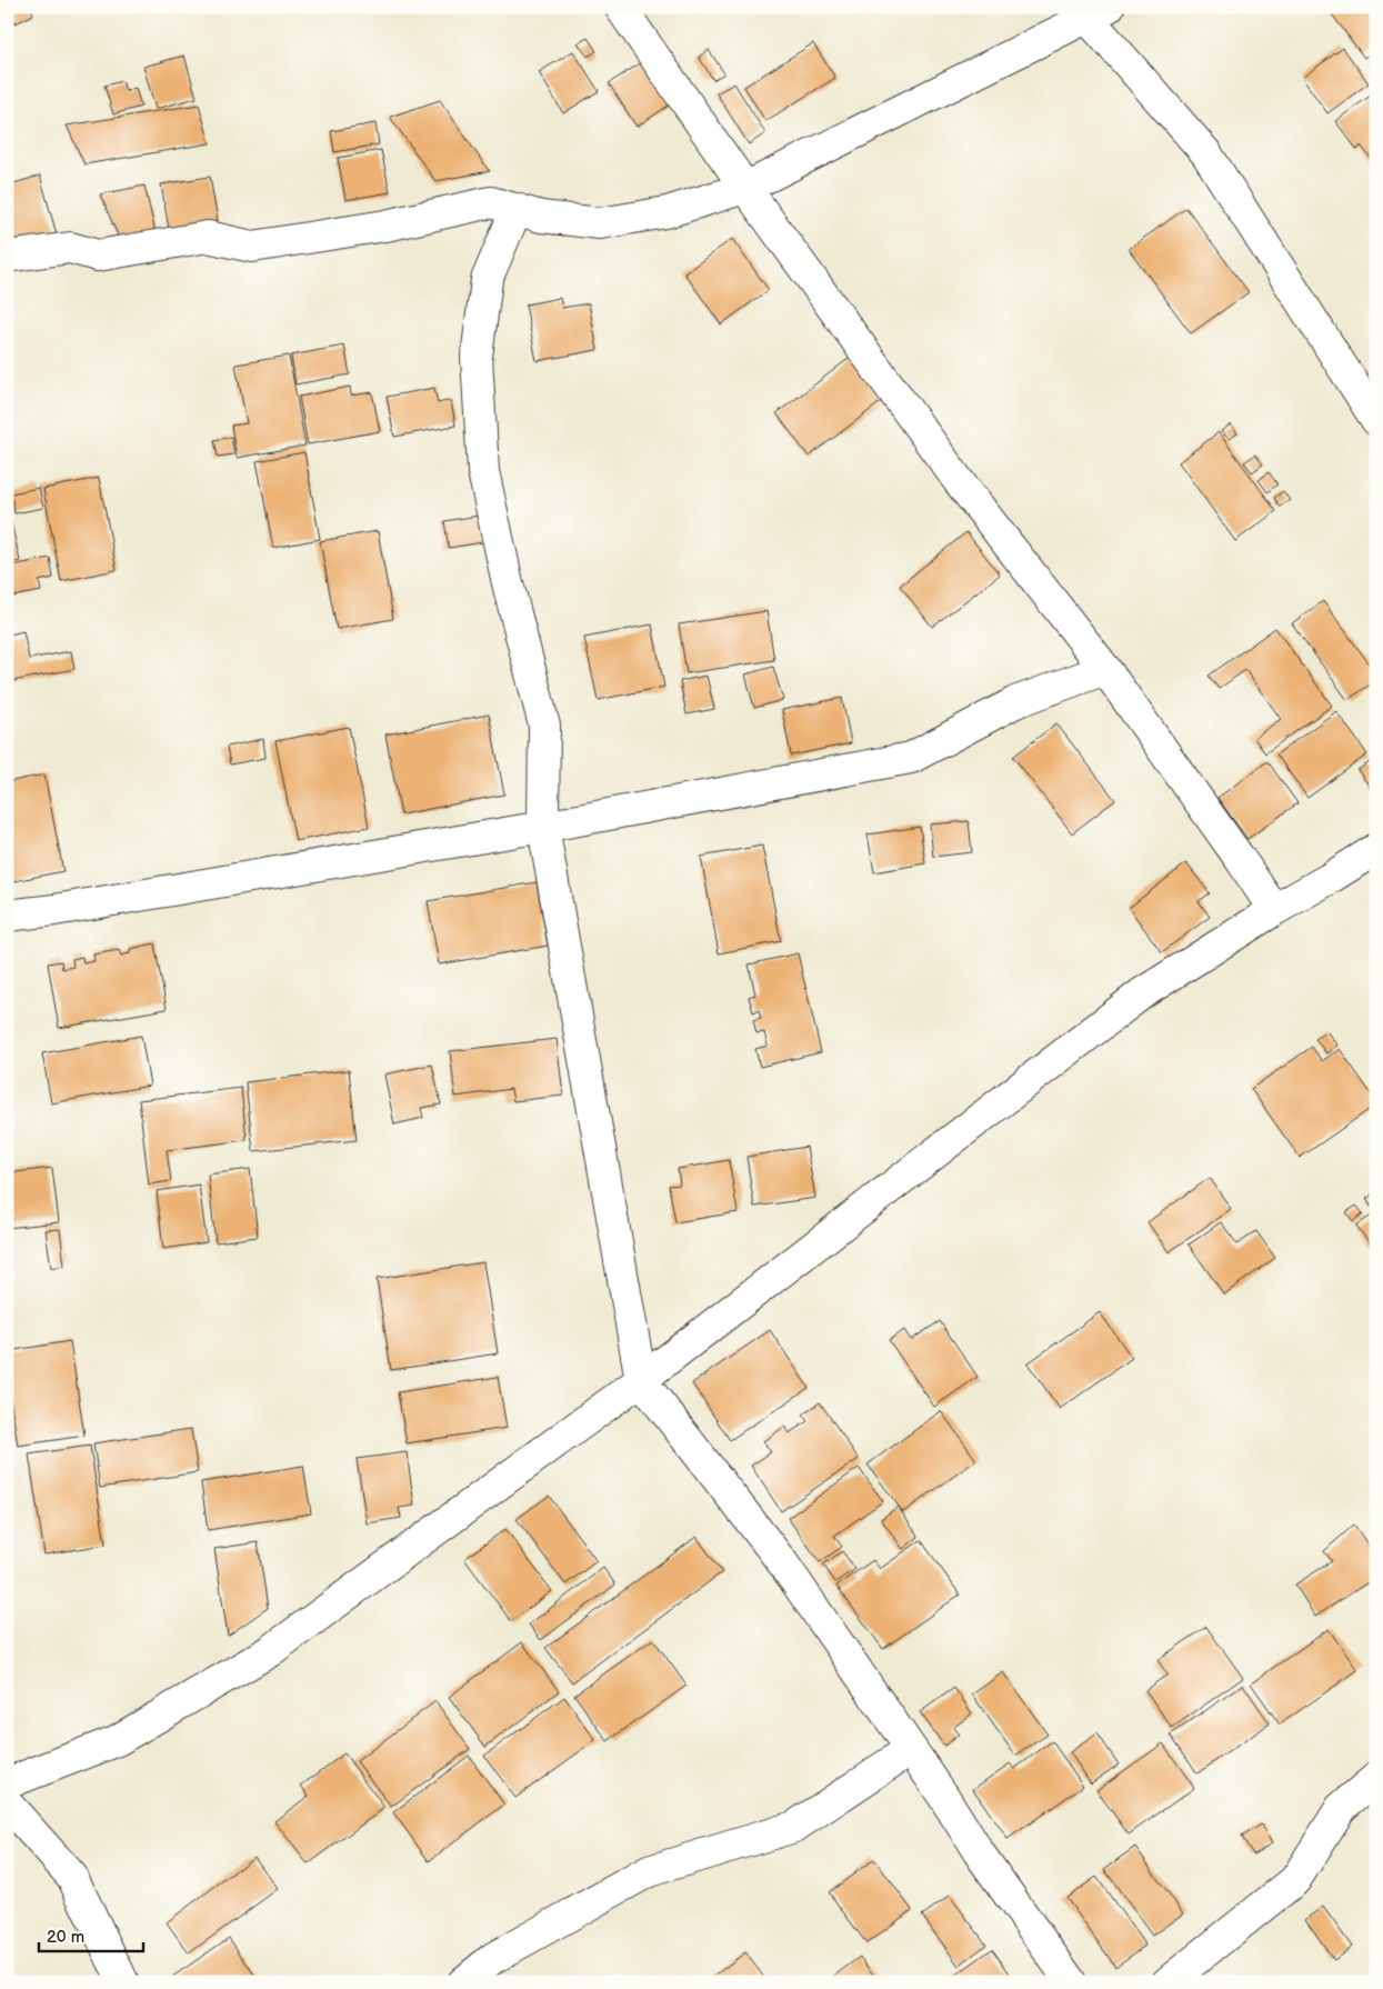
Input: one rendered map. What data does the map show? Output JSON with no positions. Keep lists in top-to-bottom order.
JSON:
{
  "scale_bar": "20 m"
}
